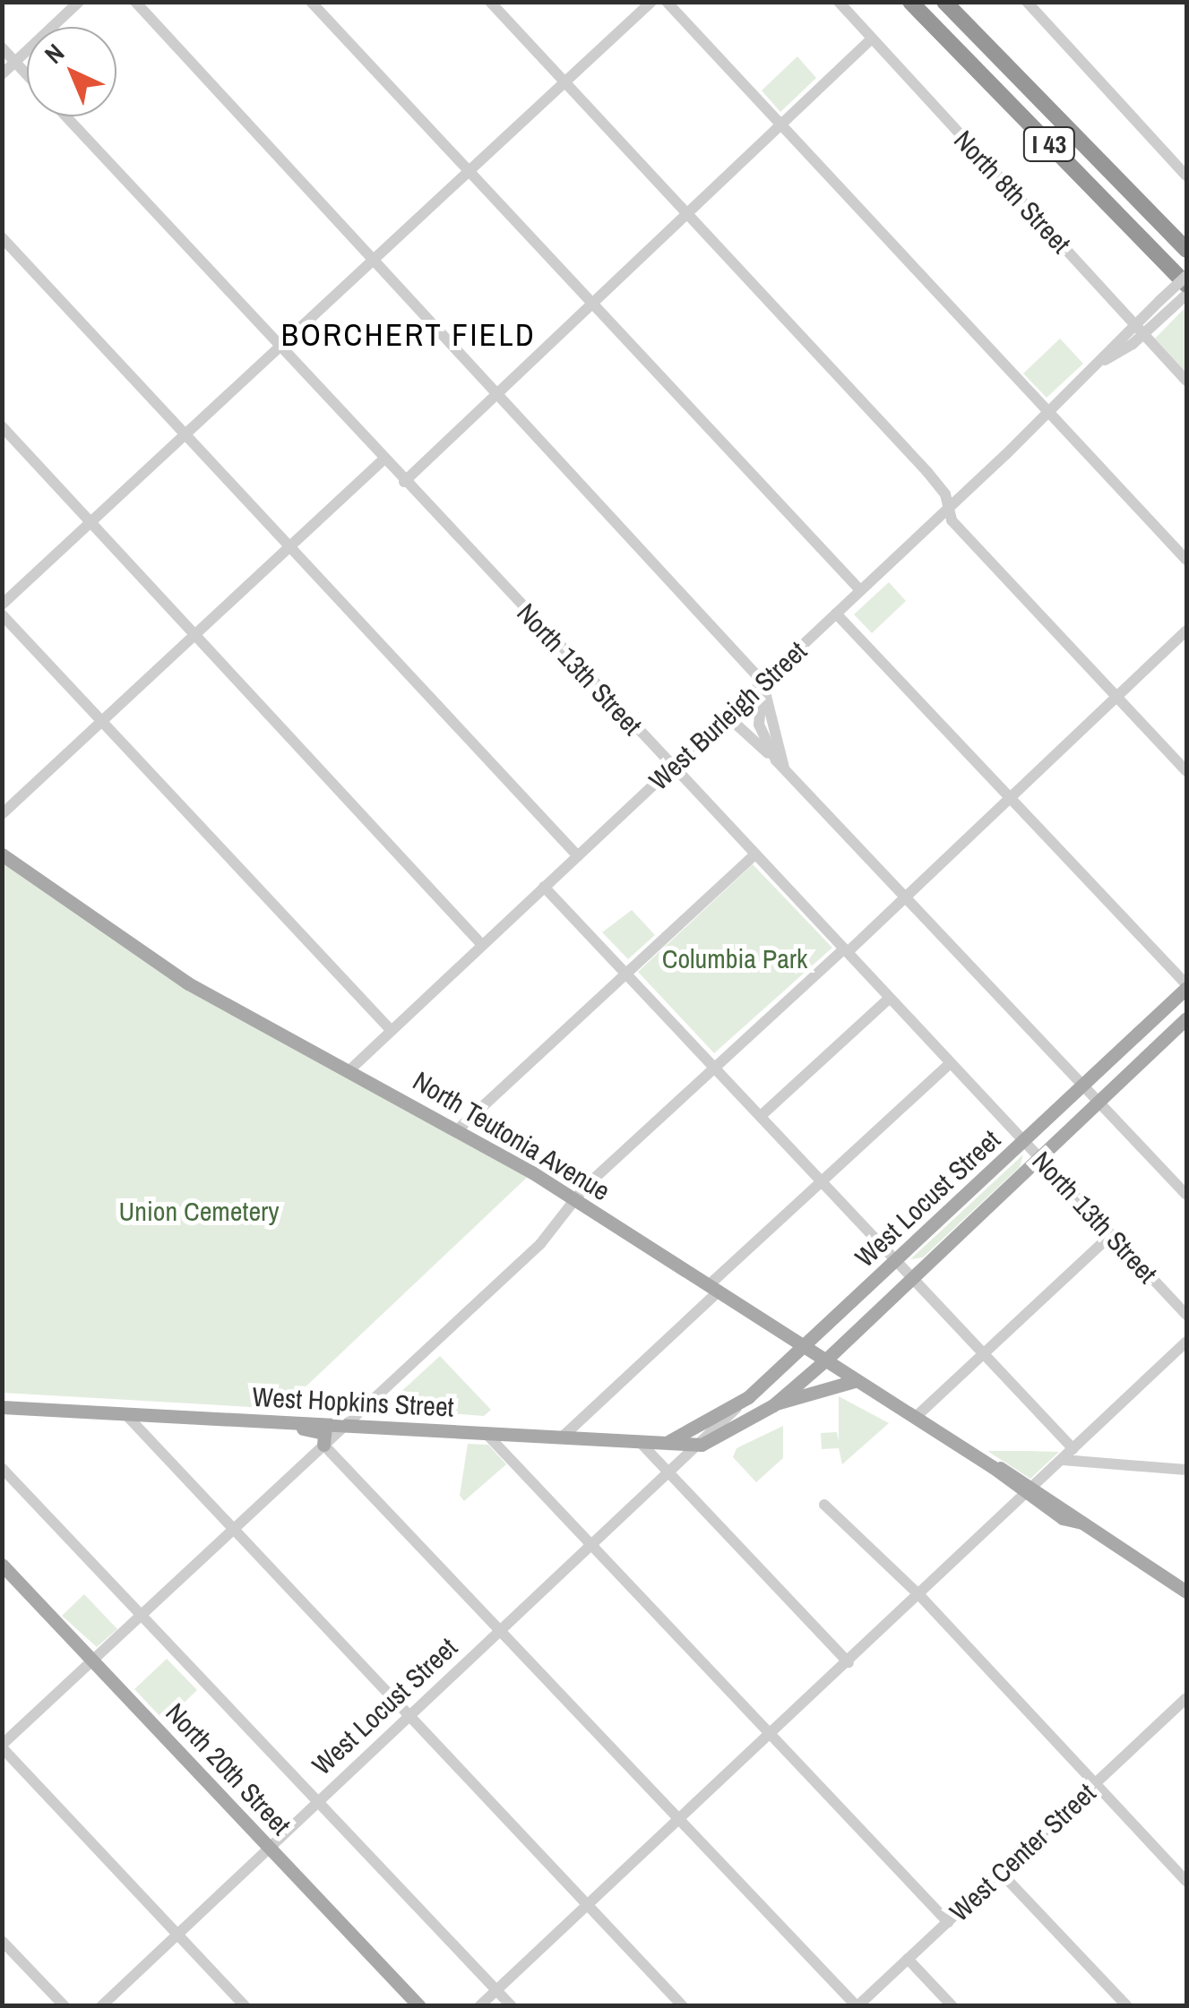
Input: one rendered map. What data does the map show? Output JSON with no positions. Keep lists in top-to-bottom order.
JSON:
{
  "streets": {
    "highway": ["I 43"],
    "main road": [
      "North Teutonia Avenue",
      "West Locust Street",
      "West Hopkins Street",
      "North 20th Street"
    ],
    "street": [
      "North 8th Street",
      "North 13th Street",
      "West Burleigh Street",
      "West Center Street"
    ]
  },
  "crossings": [
    ["I 43", "West Burleigh Street"],
    ["North 8th Street", "West Burleigh Street"],
    ["North 13th Street", "West Burleigh Street"],
    ["North 13th Street", "West Locust Street"],
    ["West Burleigh Street", "North Teutonia Avenue"],
    ["North Teutonia Avenue", "West Locust Street"],
    ["West Locust Street", "West Hopkins Street"],
    ["West Locust Street", "North 20th Street"]
  ],
  "districts": ["BORCHERT FIELD"],
  "parks": ["Columbia Park", "Union Cemetery"],
  "north": "top left"
}
